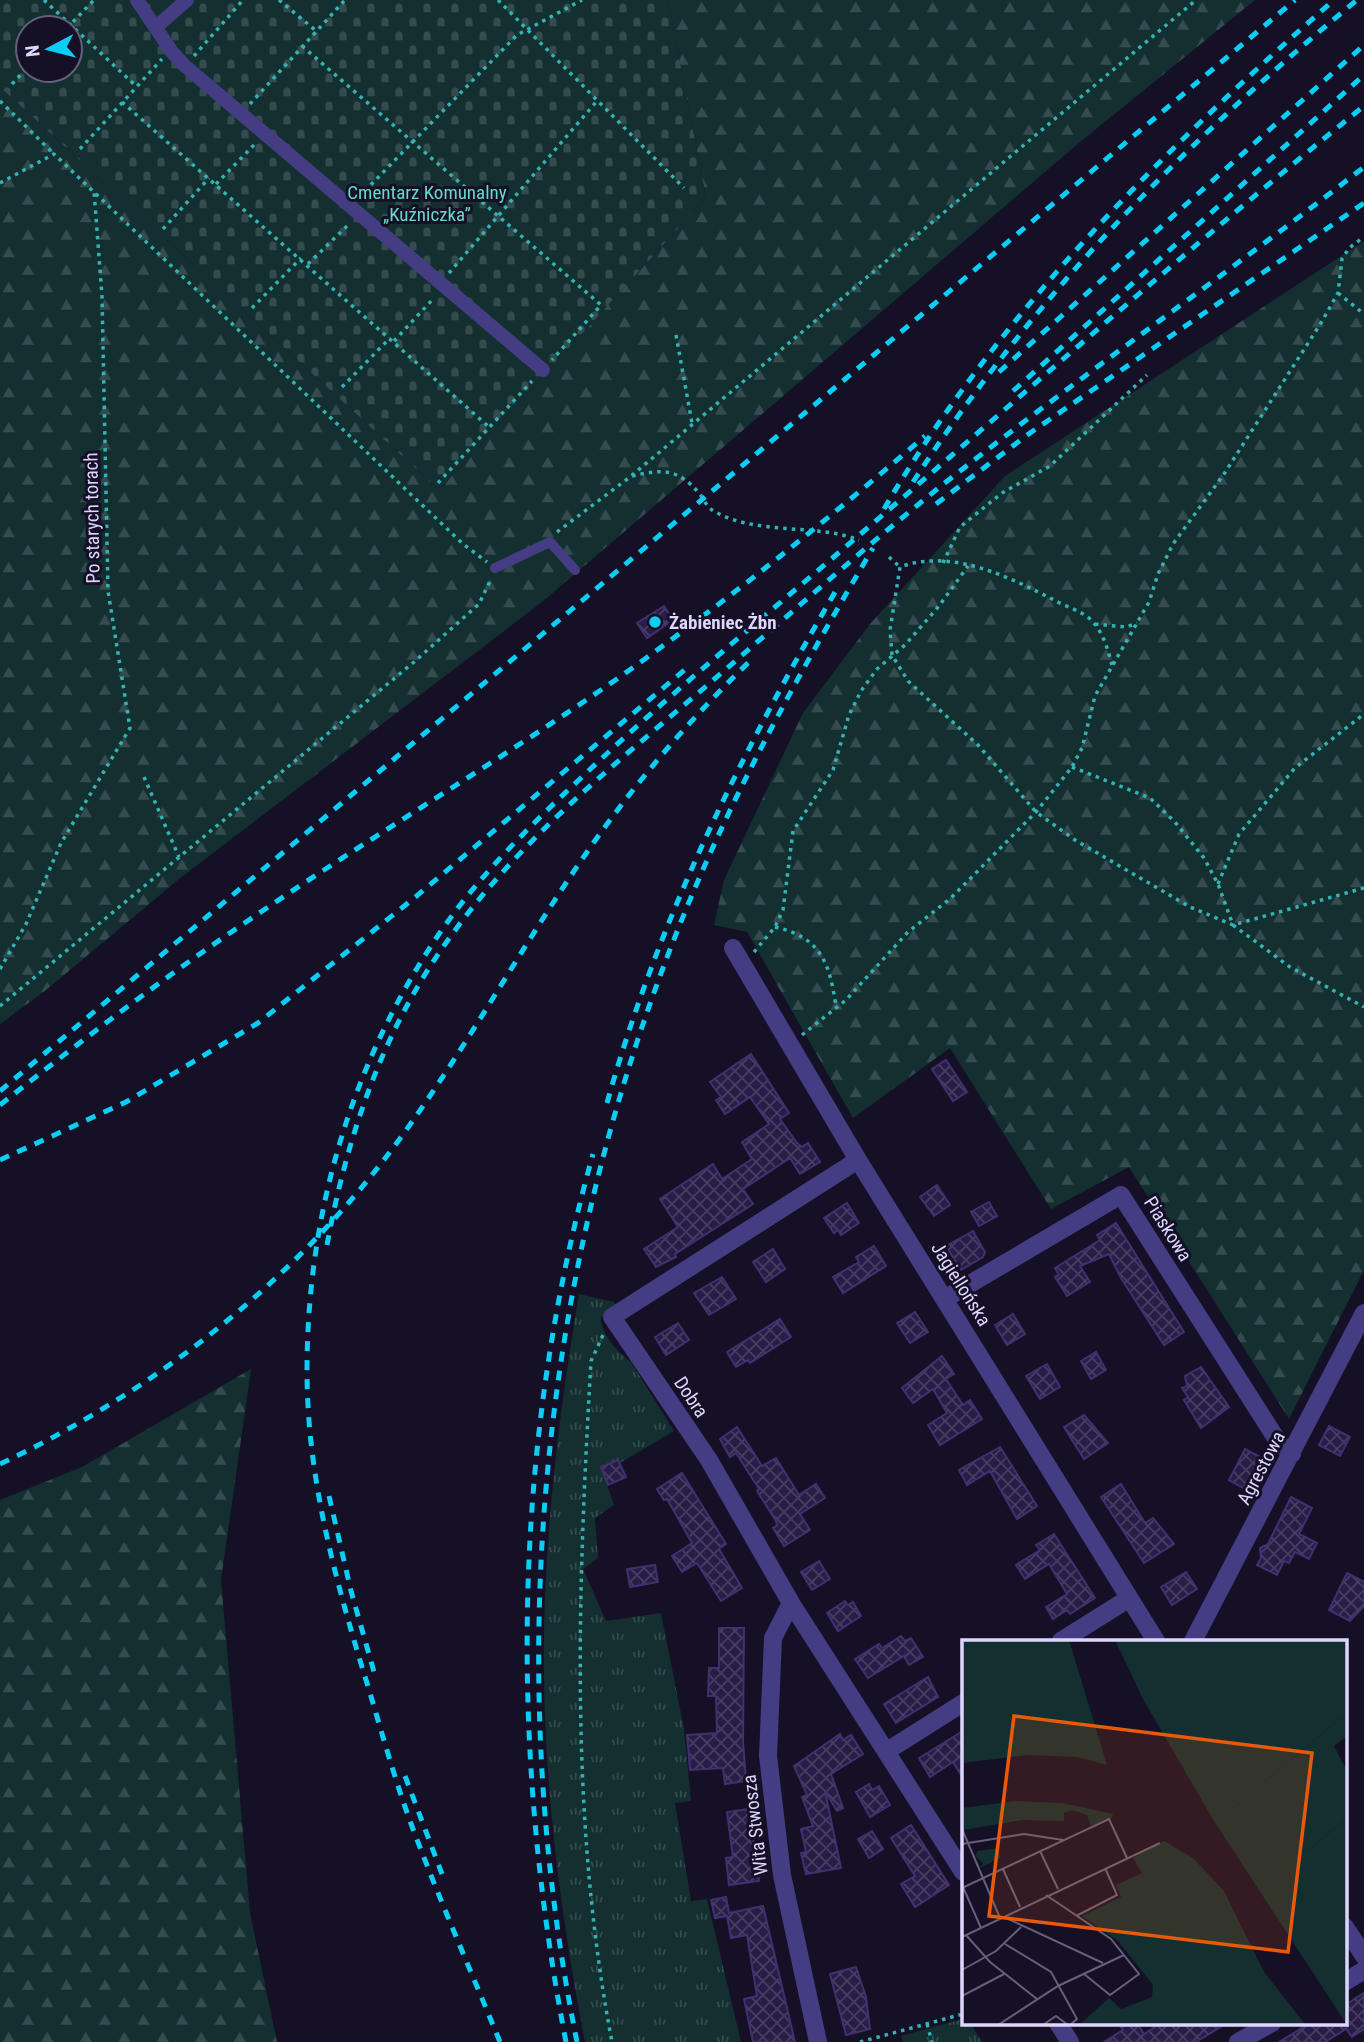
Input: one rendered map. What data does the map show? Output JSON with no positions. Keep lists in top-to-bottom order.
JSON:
{
  "streets": {
    "street": [
      "Piaskowa",
      "Jagiellońska",
      "Dobra",
      "Agrestowa",
      "Wita Stwosza"
    ],
    "path": ["Po starych torach"]
  },
  "crossings": [
    ["Piaskowa", "Jagiellońska"],
    ["Piaskowa", "Agrestowa"],
    ["Dobra", "Wita Stwosza"]
  ],
  "parks": ["Cmentarz Komunalny „Kuźniczka”"],
  "places": ["Żabieniec Żbn"],
  "north": "left"
}
